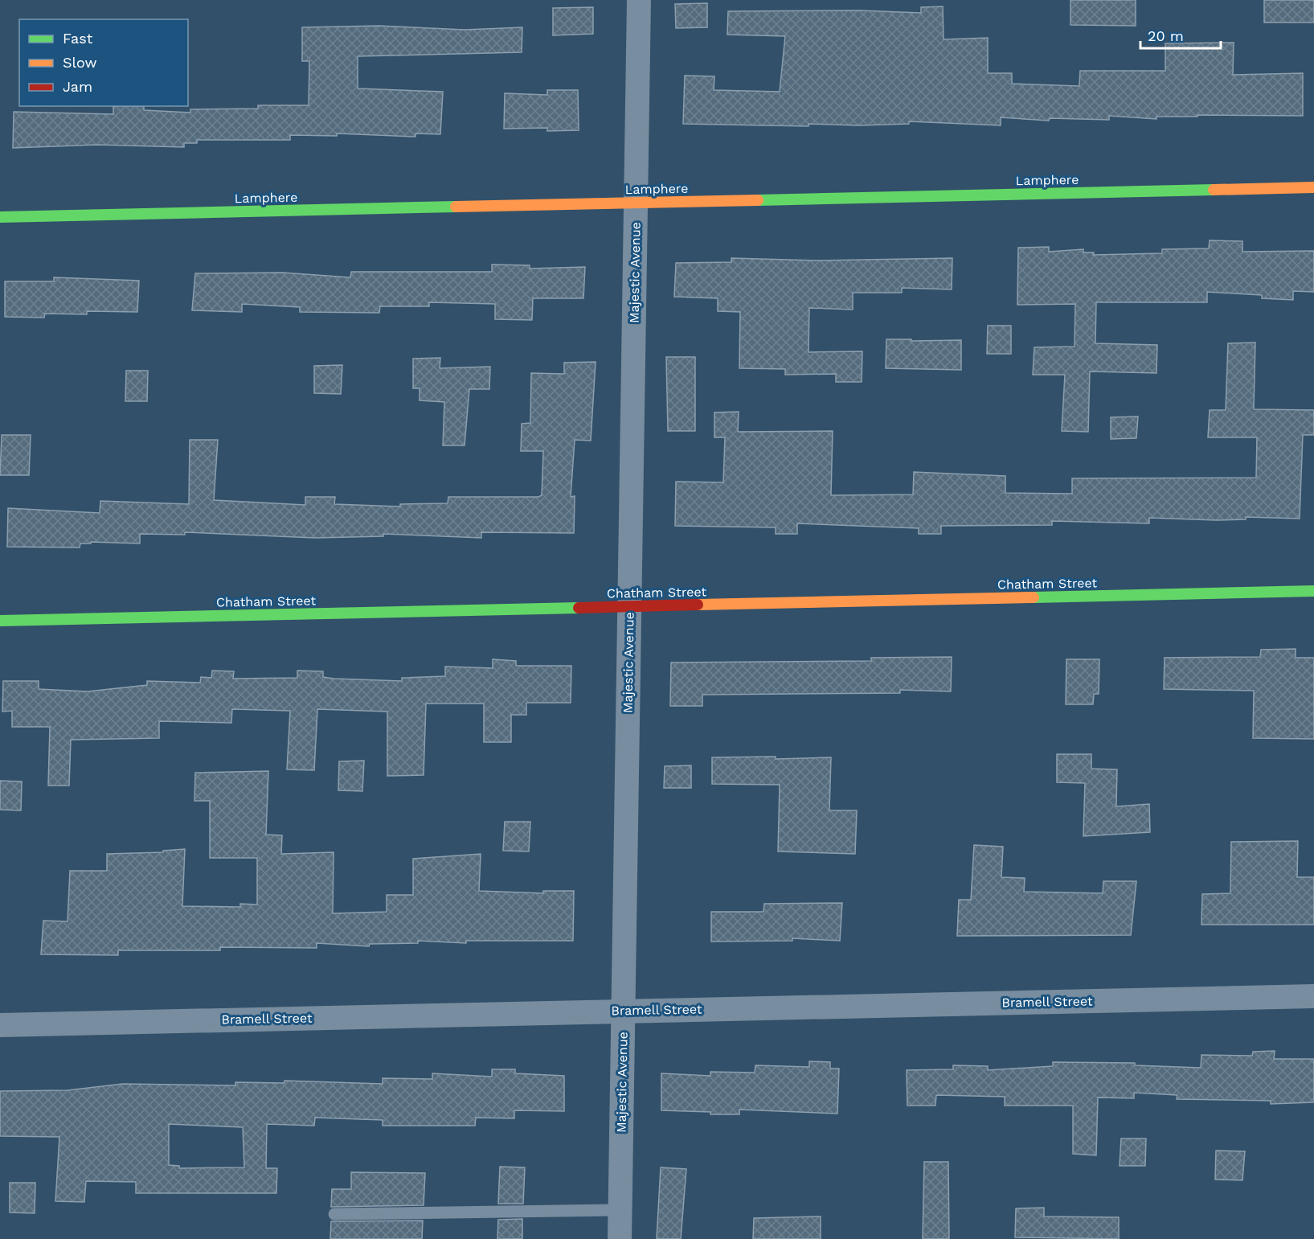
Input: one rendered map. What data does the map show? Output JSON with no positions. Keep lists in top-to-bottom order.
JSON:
{
  "streets": {
    "street": [
      "Lamphere",
      "Majestic Avenue",
      "Chatham Street",
      "Bramell Street"
    ]
  },
  "crossings": [
    ["Lamphere", "Majestic Avenue"],
    ["Majestic Avenue", "Chatham Street"],
    ["Majestic Avenue", "Bramell Street"]
  ],
  "legend": ["Fast", "Slow", "Jam"],
  "scale_bar": "20 m"
}
